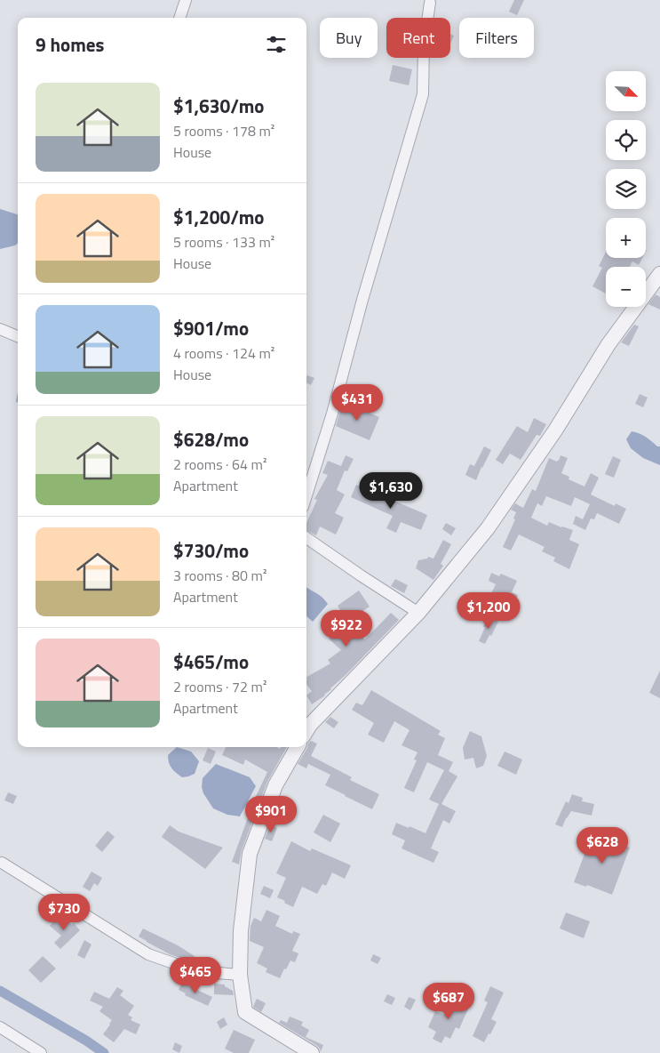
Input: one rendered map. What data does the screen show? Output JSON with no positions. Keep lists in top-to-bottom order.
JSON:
{
  "north": "bottom right",
  "page": {
    "chip": ["Buy", "Rent", "Filters"],
    "heading": "9 homes",
    "map_buttons": ["+", "−"],
    "list": [
      {
        "name": "$1,630/mo",
        "note": "5 rooms · 178 m² · House"
      },
      {
        "name": "$1,200/mo",
        "note": "5 rooms · 133 m² · House"
      },
      {
        "name": "$901/mo",
        "note": "4 rooms · 124 m² · House"
      },
      {
        "name": "$628/mo",
        "note": "2 rooms · 64 m² · Apartment"
      },
      {
        "name": "$730/mo",
        "note": "3 rooms · 80 m² · Apartment"
      },
      {
        "name": "$465/mo",
        "note": "2 rooms · 72 m² · Apartment"
      }
    ],
    "price": [
      "$431",
      "$1,630",
      "$1,200",
      "$922",
      "$901",
      "$628",
      "$730",
      "$465",
      "$687"
    ]
  }
}
